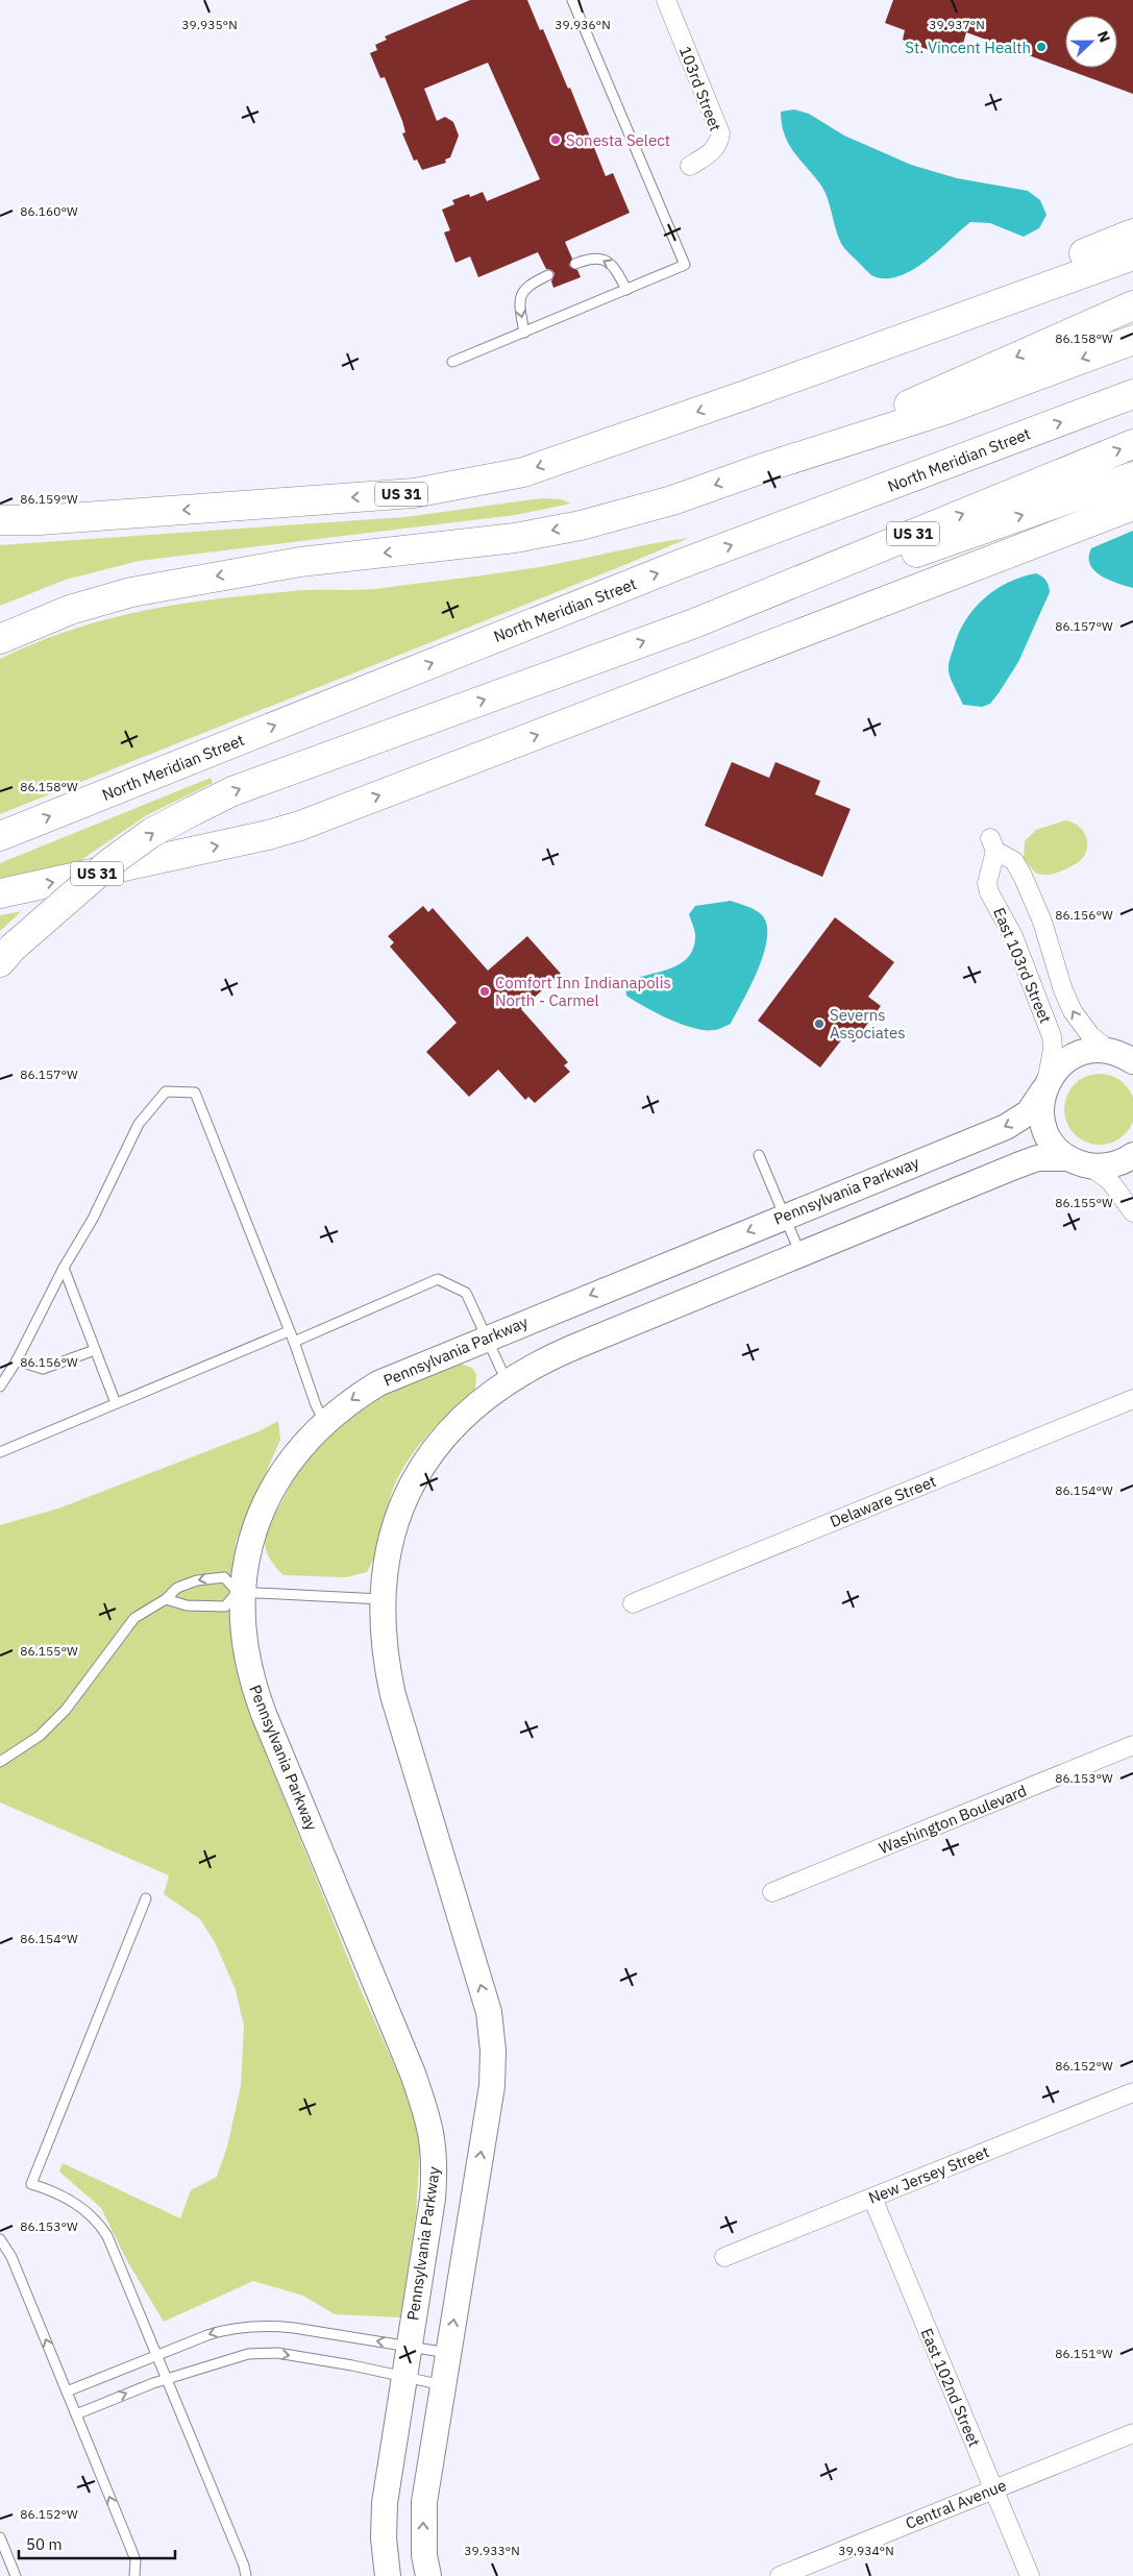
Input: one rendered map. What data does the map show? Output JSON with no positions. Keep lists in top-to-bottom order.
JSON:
{
  "streets": {
    "highway": ["North Meridian Street", "US 31"],
    "main road": ["Pennsylvania Parkway"],
    "street": [
      "103rd Street",
      "East 103rd Street",
      "Delaware Street",
      "Washington Boulevard",
      "New Jersey Street",
      "East 102nd Street",
      "Central Avenue"
    ]
  },
  "crossings": [
    ["East 103rd Street", "Pennsylvania Parkway"],
    ["New Jersey Street", "East 102nd Street"],
    ["East 102nd Street", "Central Avenue"]
  ],
  "places": [
    "St. Vincent Health",
    "Sonesta Select",
    "Comfort Inn Indianapolis North - Carmel",
    "Severns Associates"
  ],
  "scale_bar": "50 m",
  "north": "right",
  "coordinates": [
    "39.937°N",
    "39.935°N",
    "39.936°N",
    "86.160°W",
    "86.158°W",
    "86.159°W",
    "86.157°W",
    "86.156°W",
    "86.155°W",
    "86.154°W",
    "86.153°W",
    "86.152°W",
    "86.151°W",
    "39.933°N",
    "39.934°N"
  ]
}
